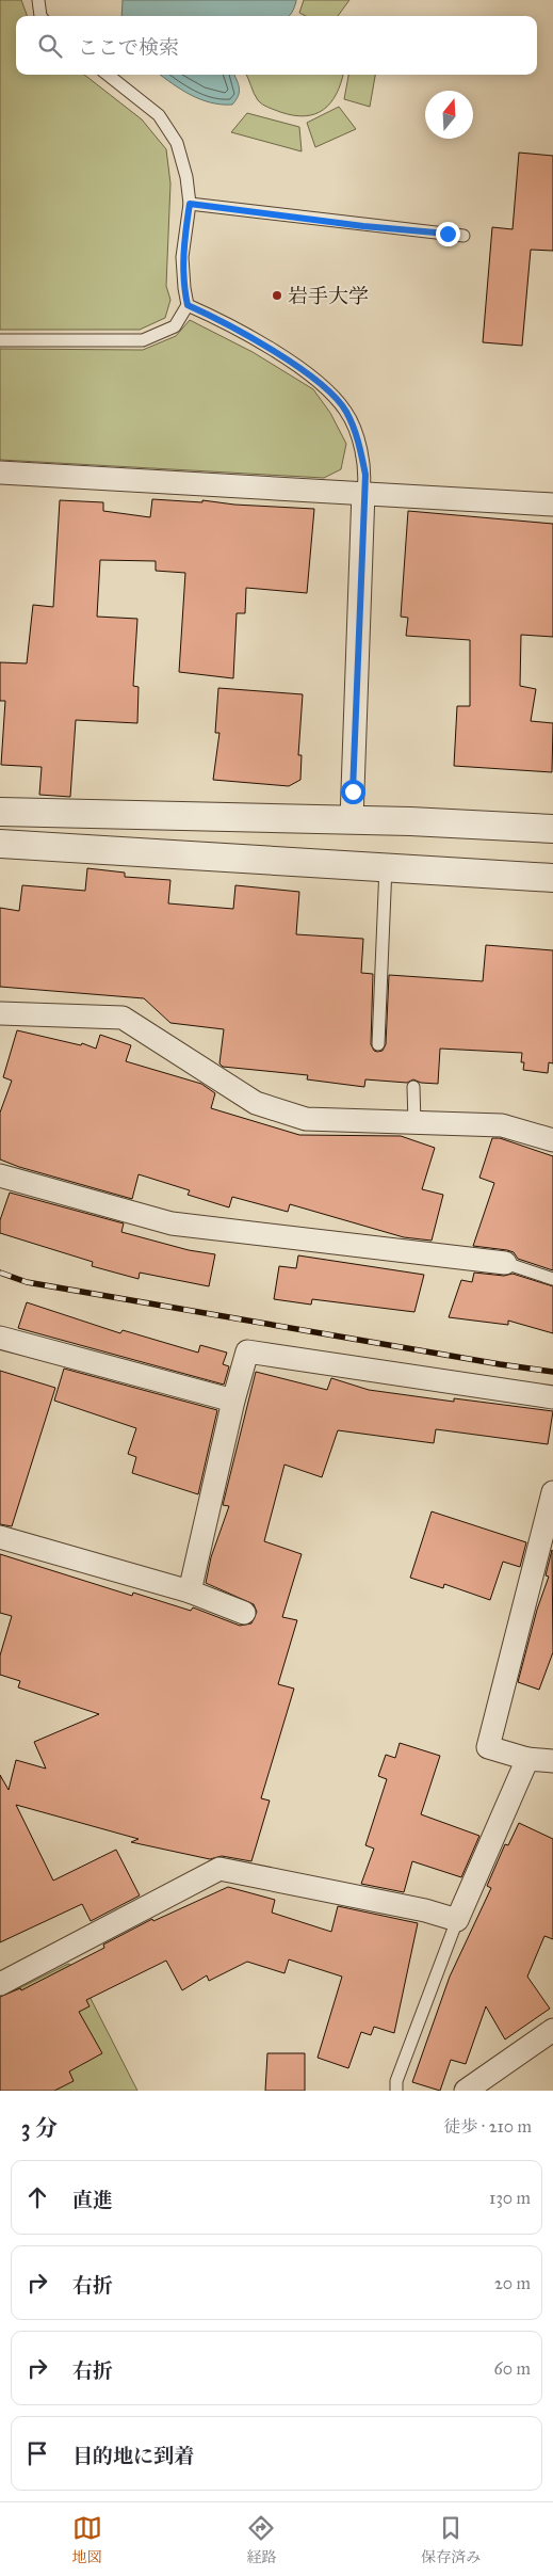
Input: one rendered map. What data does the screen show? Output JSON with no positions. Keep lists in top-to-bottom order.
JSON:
{
  "places": ["岩手大学"],
  "north": "top",
  "page": {
    "search": "ここで検索",
    "heading": ["3 分", "徒歩 · 210 m"],
    "list": [
      ["直進", "130 m"],
      ["右折", "20 m"],
      ["右折", "60 m"],
      "目的地に到着"
    ],
    "nav": ["地図", "経路", "保存済み"]
  }
}
